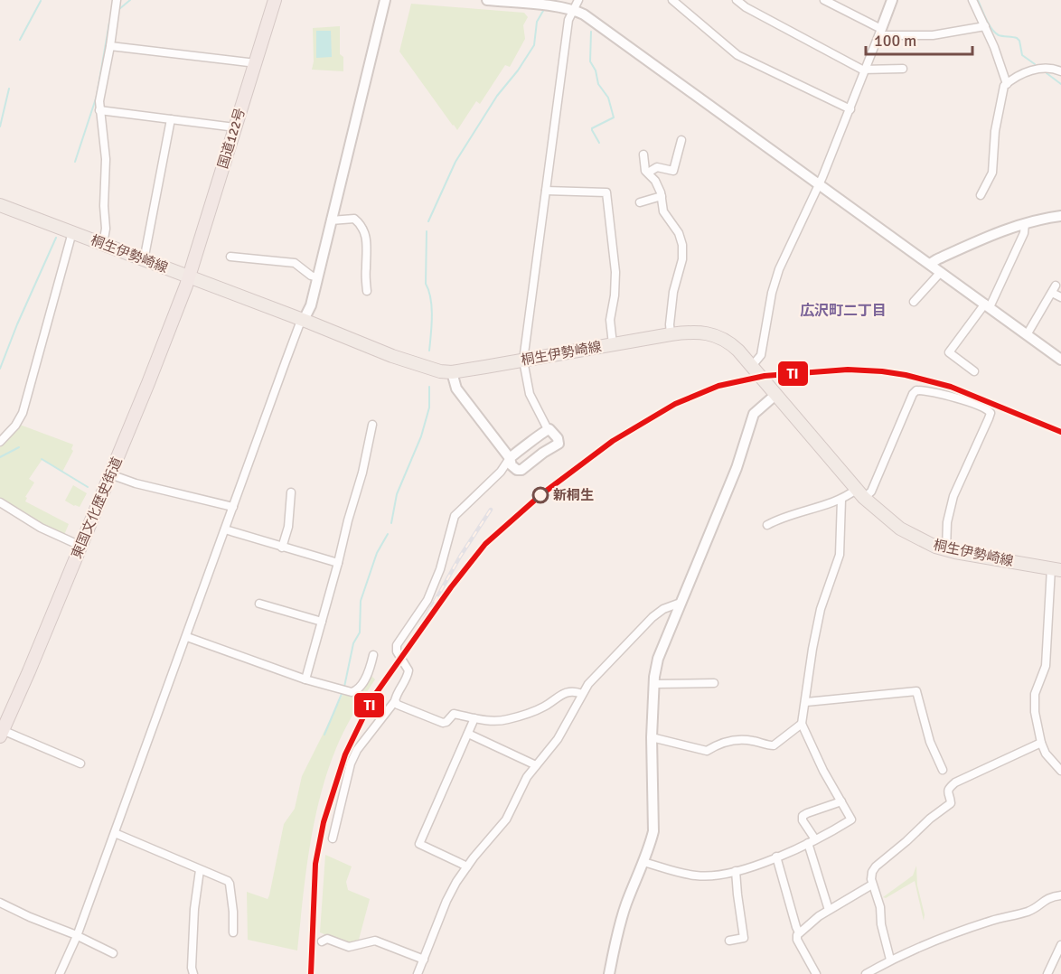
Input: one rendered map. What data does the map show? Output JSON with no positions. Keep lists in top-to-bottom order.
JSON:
{
  "streets": {
    "highway": ["国道122号", "東国文化歴史街道"],
    "main road": ["桐生伊勢崎線"]
  },
  "crossings": [
    ["国道122号", "桐生伊勢崎線"],
    ["国道122号", "東国文化歴史街道"],
    ["桐生伊勢崎線", "東国文化歴史街道"]
  ],
  "districts": ["広沢町二丁目"],
  "places": ["新桐生"],
  "lines": ["transit line TI"],
  "scale_bar": "100 m"
}
